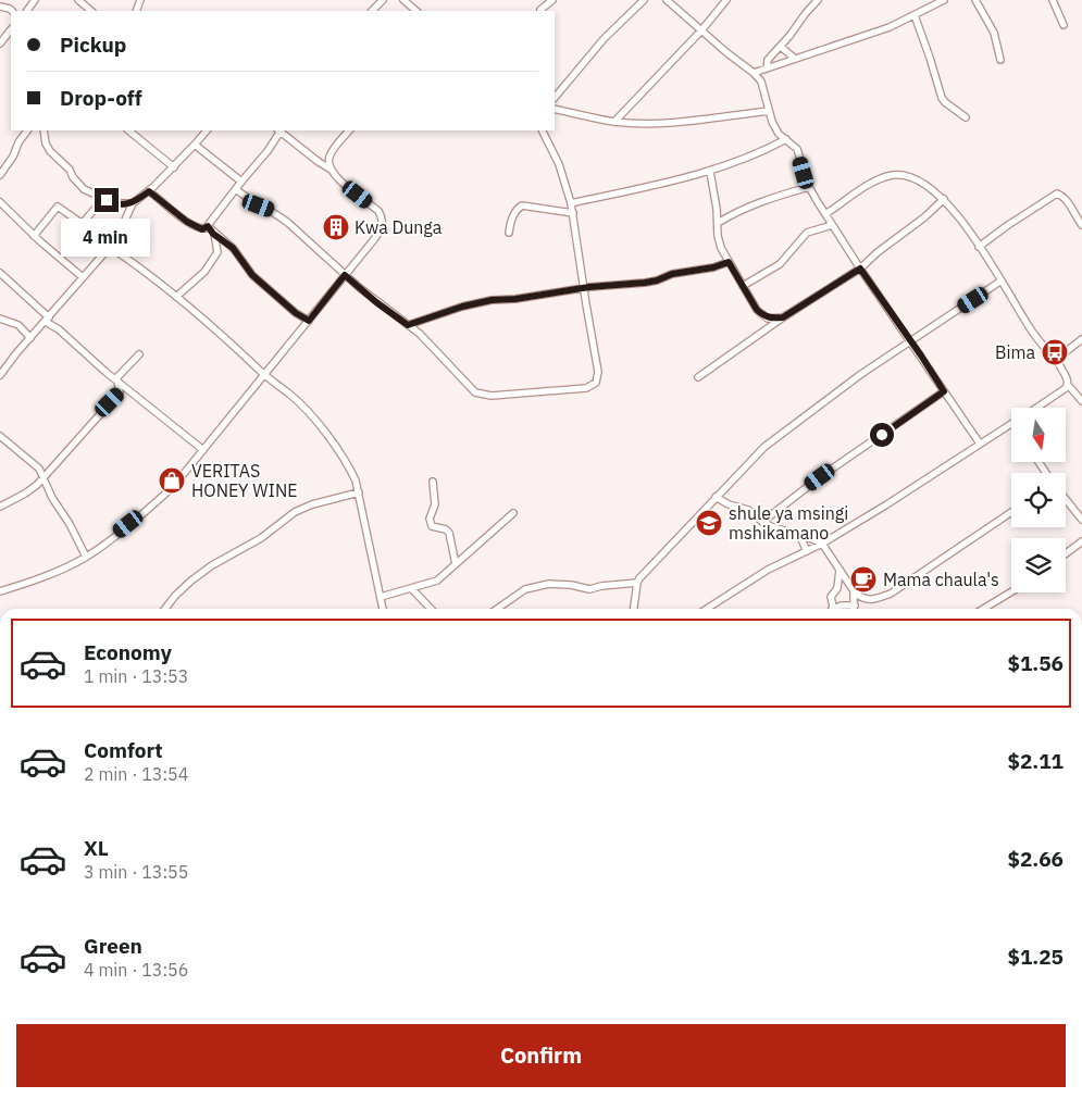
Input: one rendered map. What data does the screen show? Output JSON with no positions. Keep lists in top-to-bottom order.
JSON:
{
  "places": {
    "building": ["Kwa Dunga"],
    "bus stop": ["Bima"],
    "shop": ["VERITAS HONEY WINE"],
    "school or university": ["shule ya msingi mshikamano"],
    "cafe": ["Mama chaula's"]
  },
  "north": "bottom",
  "page": {
    "banner": ["Pickup", "Drop-off"],
    "bubble": "4 min",
    "list": [
      {
        "name": "Economy",
        "note": "1 min · 13:53",
        "value": "$1.56"
      },
      {
        "name": "Comfort",
        "note": "2 min · 13:54",
        "value": "$2.11"
      },
      {
        "name": "XL",
        "note": "3 min · 13:55",
        "value": "$2.66"
      },
      {
        "name": "Green",
        "note": "4 min · 13:56",
        "value": "$1.25"
      }
    ],
    "buttons": "Confirm"
  }
}
